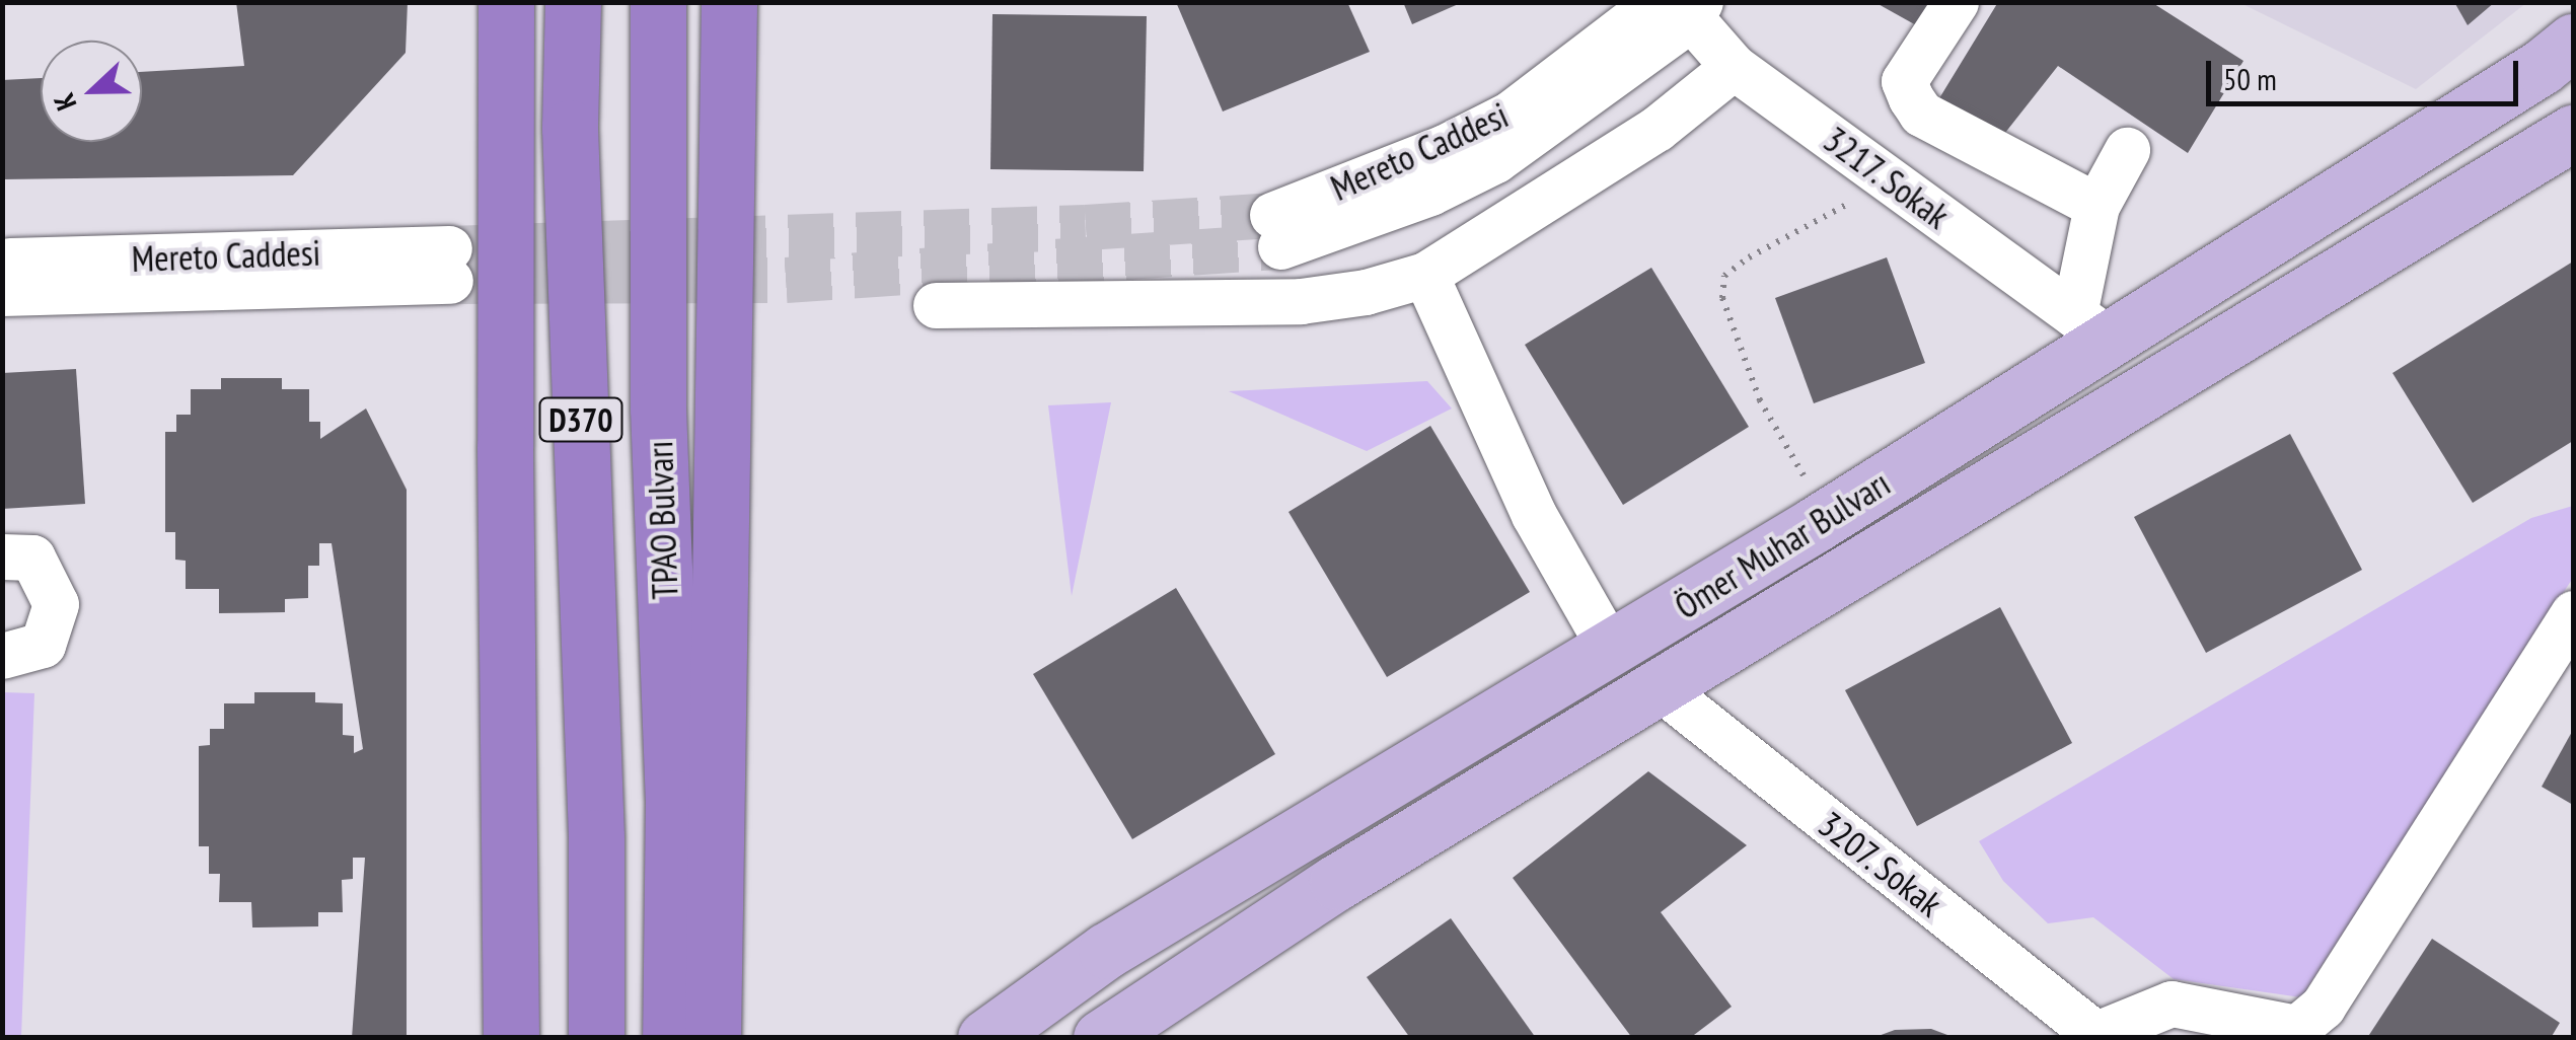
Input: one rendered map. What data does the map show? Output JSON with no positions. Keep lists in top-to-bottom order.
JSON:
{
  "streets": {
    "highway": ["D370", "TPAO Bulvarı"],
    "main road": ["Ömer Muhar Bulvarı"],
    "street": ["Mereto Caddesi", "3217. Sokak", "3207. Sokak"]
  },
  "crossings": [
    ["3217. Sokak", "Ömer Muhar Bulvarı"],
    ["Ömer Muhar Bulvarı", "3207. Sokak"]
  ],
  "scale_bar": "50 m",
  "north": "left"
}
